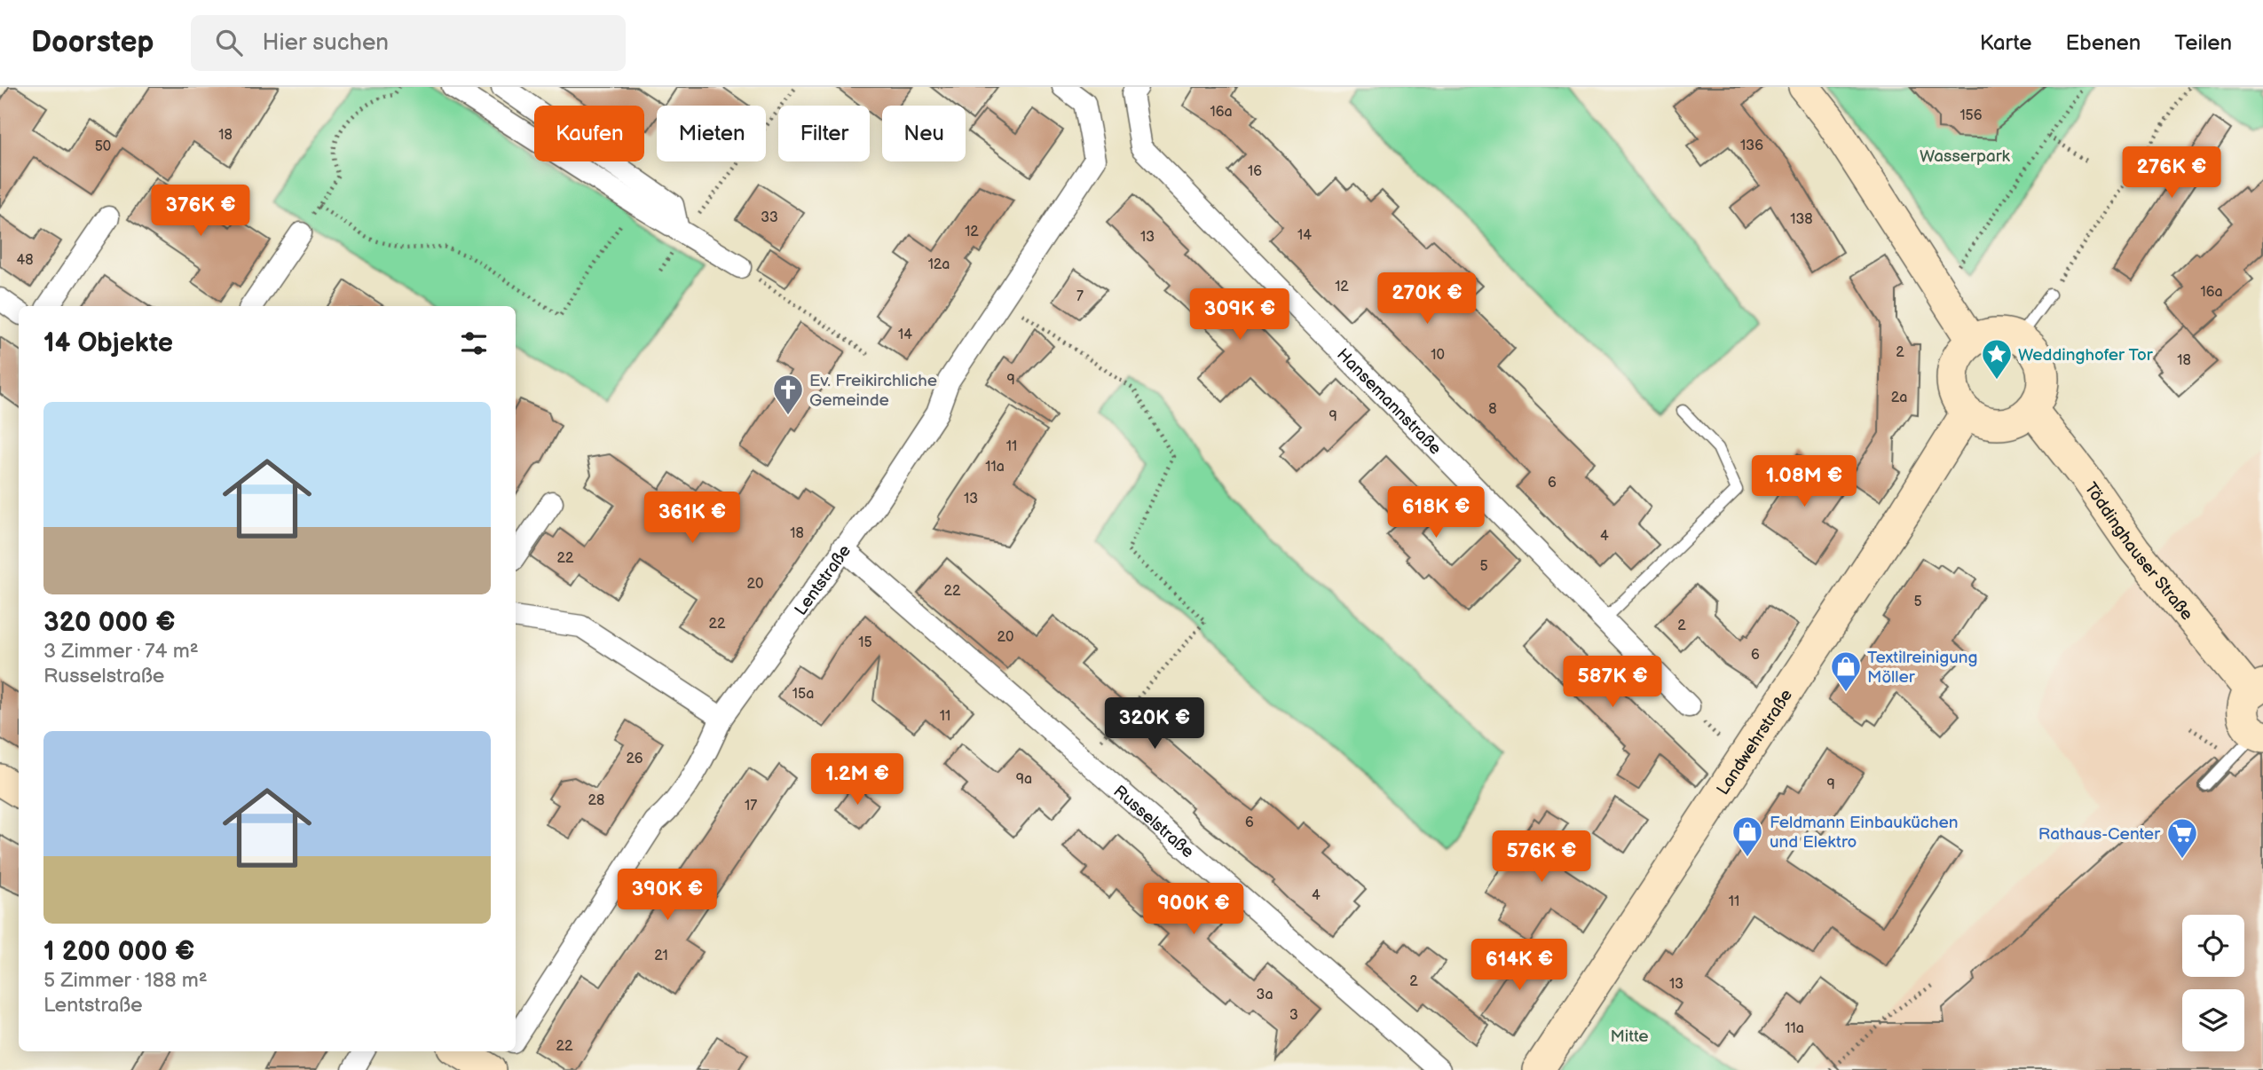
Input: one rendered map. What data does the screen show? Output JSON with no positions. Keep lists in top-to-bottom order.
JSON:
{
  "streets": {
    "main road": ["Töddinghauser Straße", "Landwehrstraße"],
    "street": ["Hansemannstraße", "Lentstraße", "Russelstraße"]
  },
  "crossings": [
    ["Töddinghauser Straße", "Landwehrstraße"],
    ["Lentstraße", "Russelstraße"]
  ],
  "parks": ["Wasserpark", "Mitte"],
  "places": {
    "place": ["Weddinghofer Tor"],
    "church": ["Ev. Freikirchliche Gemeinde"],
    "shop": ["Textilreinigung Möller", "Feldmann Einbauküchen und Elektro"],
    "supermarket": ["Rathaus-Center"]
  },
  "house_numbers": [
    "16a",
    "156",
    "18",
    "136",
    "50",
    "16",
    "33",
    "138",
    "12",
    "14",
    "13",
    "48",
    "12a",
    "12",
    "16a",
    "7",
    "14",
    "2",
    "10",
    "18",
    "9",
    "2a",
    "8",
    "9",
    "11",
    "11a",
    "6",
    "13",
    "18",
    "4",
    "22",
    "5",
    "20",
    "22",
    "5",
    "22",
    "2",
    "20",
    "15",
    "6",
    "15a",
    "11",
    "26",
    "9a",
    "9",
    "28",
    "17",
    "6",
    "4",
    "11",
    "21",
    "2",
    "13",
    "3a",
    "3",
    "11a",
    "22"
  ],
  "page": {
    "header": "Doorstep",
    "search": "Hier suchen",
    "nav": ["Karte", "Ebenen", "Teilen"],
    "chip": [
      "Kaufen",
      "Mieten",
      "Filter",
      "Neu"
    ],
    "price": [
      "276K €",
      "376K €",
      "270K €",
      "309K €",
      "1.08M €",
      "618K €",
      "361K €",
      "587K €",
      "320K €",
      "1.2M €",
      "576K €",
      "390K €",
      "900K €",
      "614K €"
    ],
    "heading": "14 Objekte",
    "list": [
      {
        "name": "320 000 €",
        "note": "3 Zimmer · 74 m² · Russelstraße"
      },
      {
        "name": "1 200 000 €",
        "note": "5 Zimmer · 188 m² · Lentstraße"
      }
    ]
  }
}
